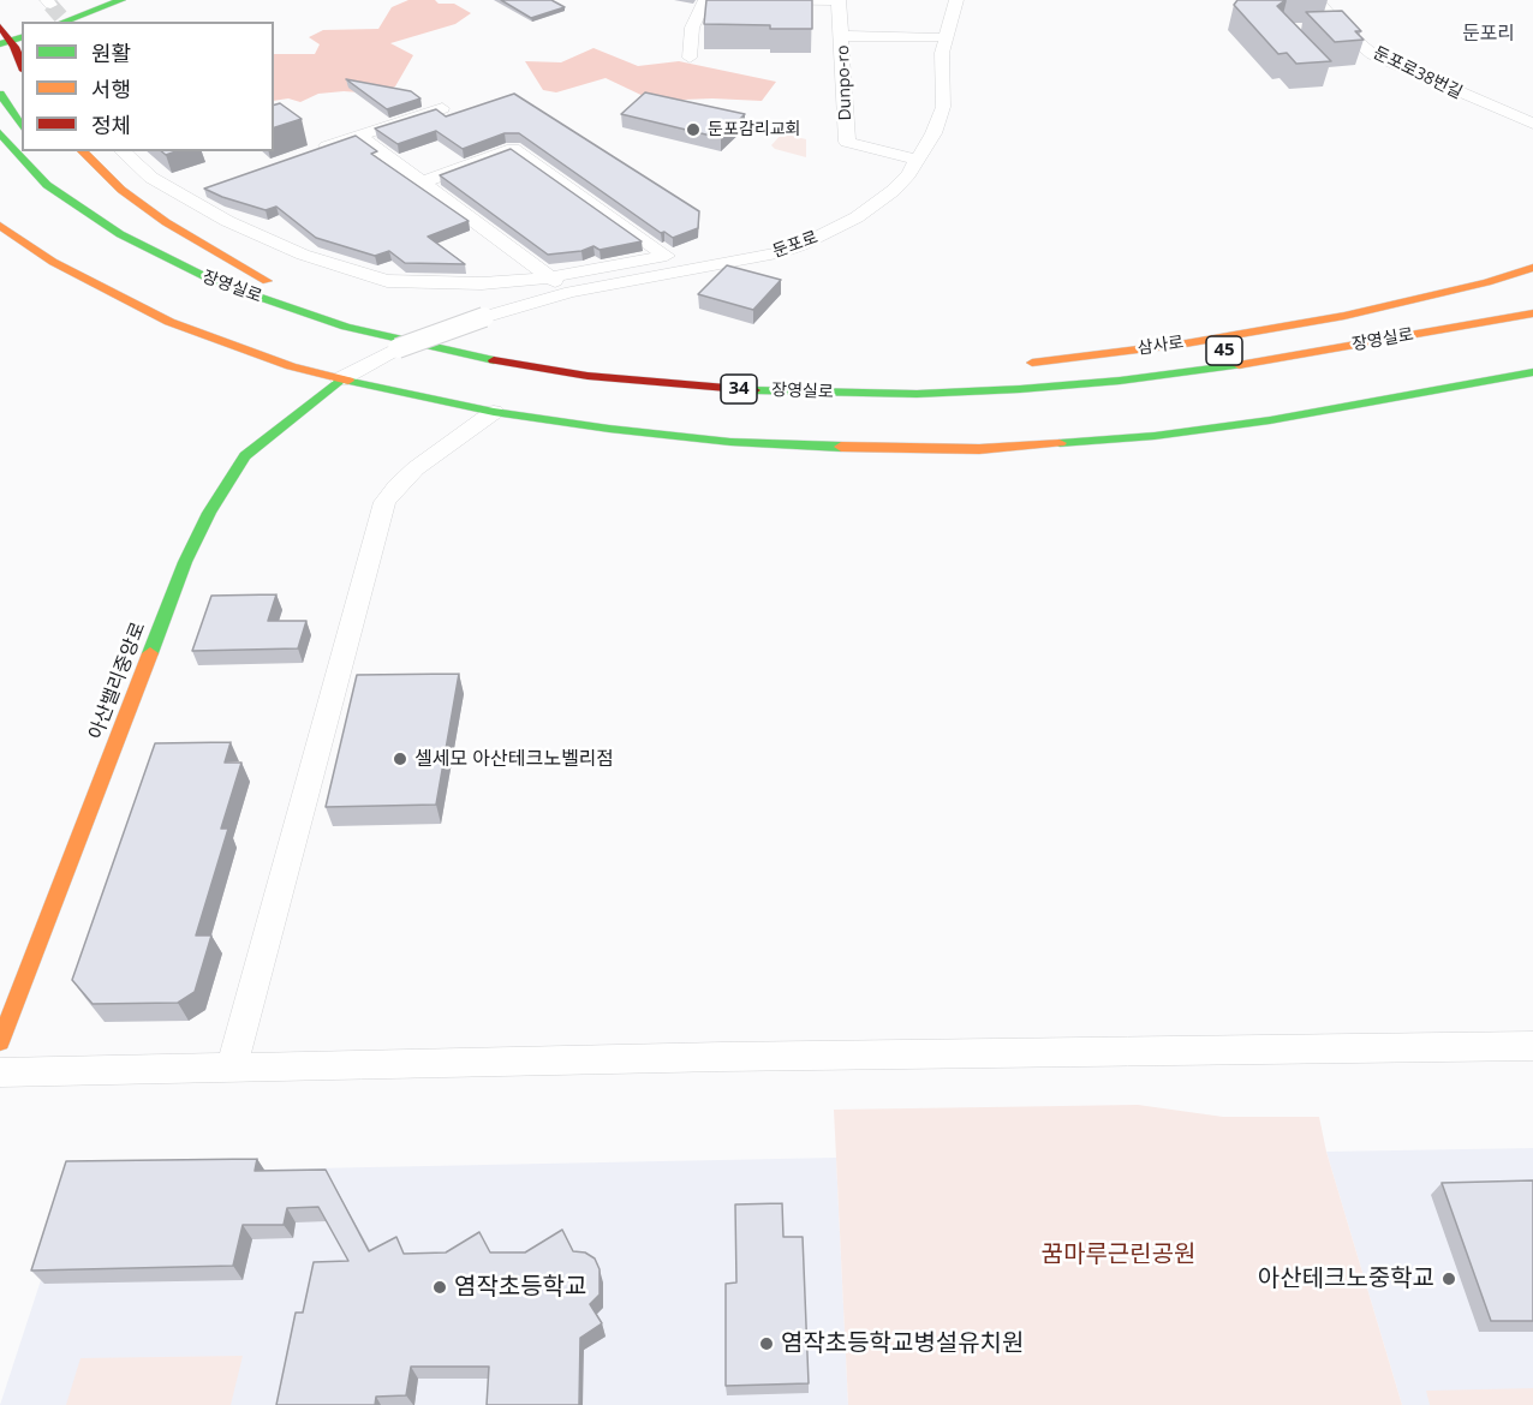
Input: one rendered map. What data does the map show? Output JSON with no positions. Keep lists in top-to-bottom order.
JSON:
{
  "streets": {
    "main road": [
      "장영실로",
      "삼사로",
      "45",
      "34",
      "아산밸리중앙로"
    ],
    "street": ["둔포로38번길", "Dunpo-ro", "둔포로"]
  },
  "crossings": [
    ["Dunpo-ro", "둔포로"],
    ["둔포로", "아산밸리중앙로"]
  ],
  "districts": ["둔포리"],
  "parks": ["꿈마루근린공원"],
  "places": [
    "둔포감리교회",
    "셀세모 아산테크노벨리점",
    "아산테크노중학교",
    "염작초등학교",
    "염작초등학교병설유치원"
  ],
  "legend": ["원활", "서행", "정체"]
}
